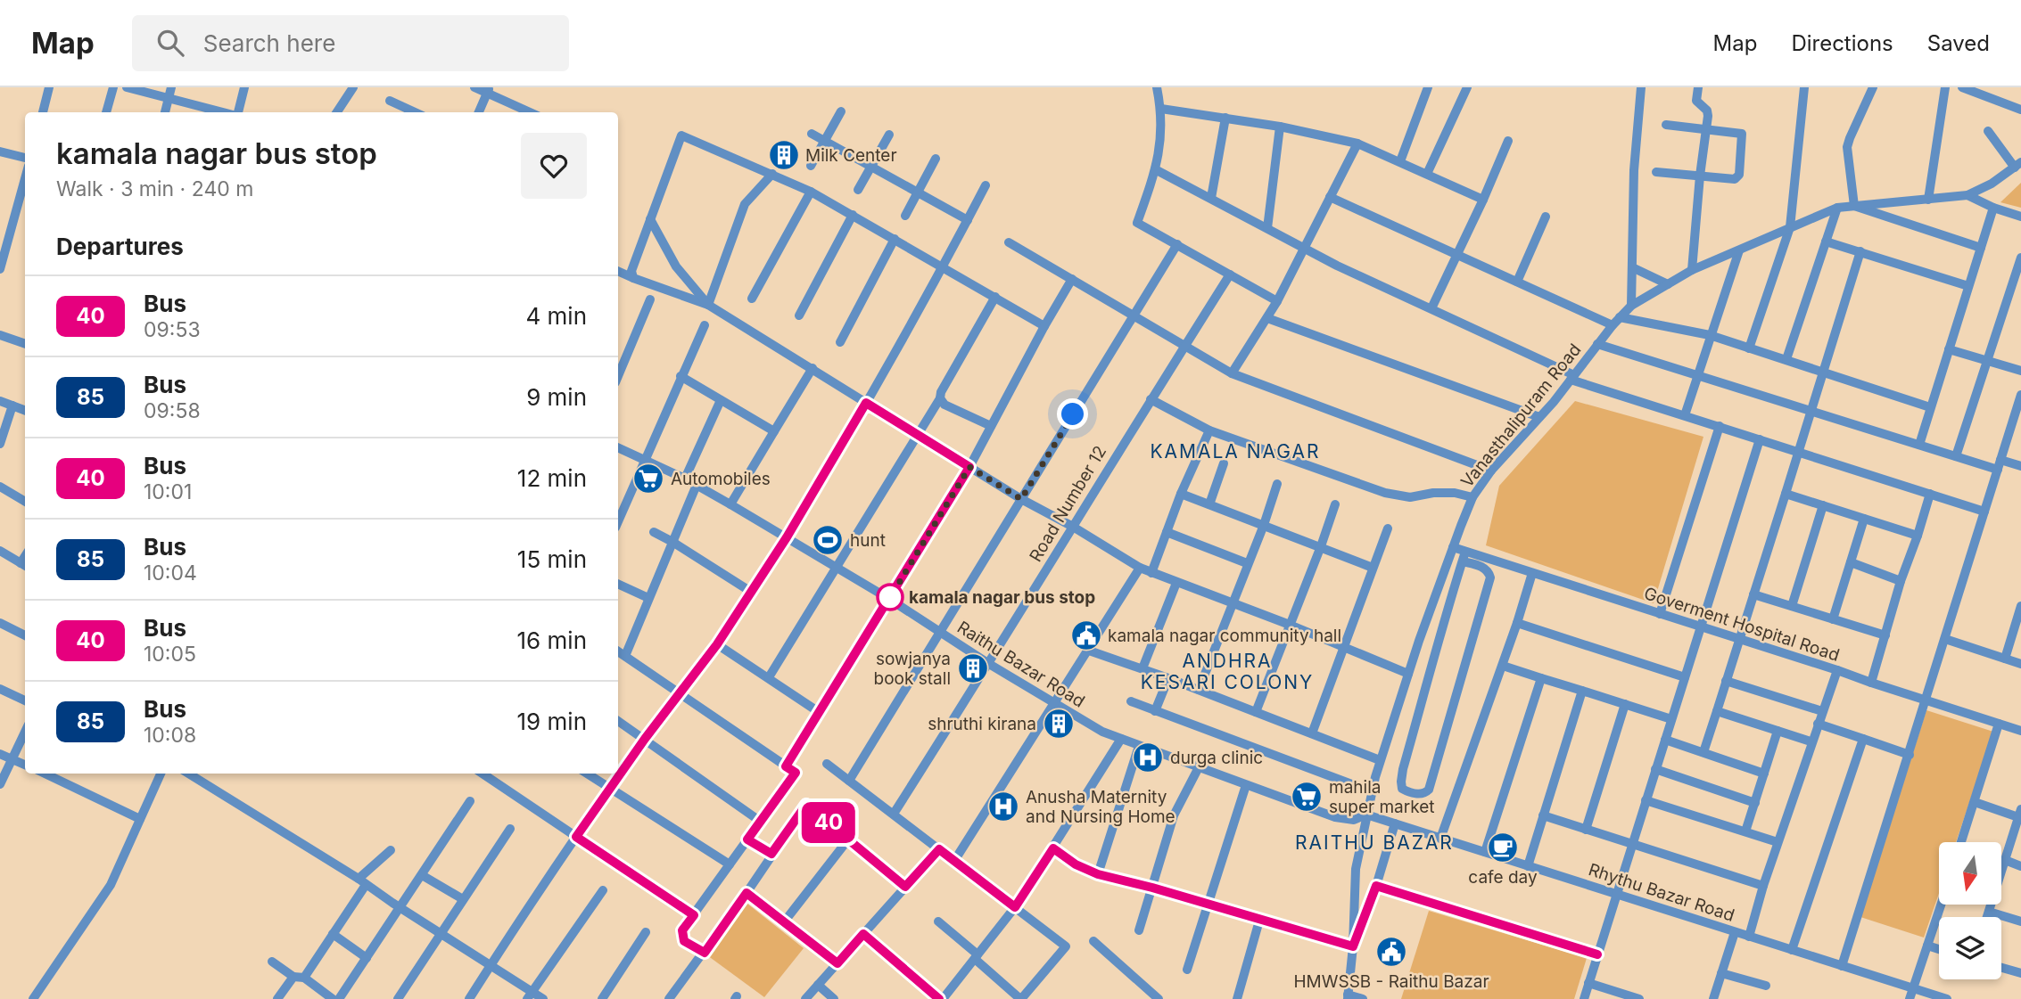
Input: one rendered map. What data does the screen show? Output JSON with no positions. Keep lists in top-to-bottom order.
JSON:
{
  "streets": {
    "street": [
      "Vanasthalipuram Road",
      "Road Number 12",
      "Goverment Hospital Road",
      "Raithu Bazar Road",
      "Rhythu Bazar Road"
    ]
  },
  "crossings": [
    ["Vanasthalipuram Road", "Goverment Hospital Road"],
    ["Vanasthalipuram Road", "Raithu Bazar Road"],
    ["Vanasthalipuram Road", "Rhythu Bazar Road"],
    ["Road Number 12", "Raithu Bazar Road"],
    ["Raithu Bazar Road", "Rhythu Bazar Road"]
  ],
  "districts": ["KAMALA NAGAR", "ANDHRA KESARI COLONY", "RAITHU BAZAR"],
  "places": {
    "building": ["Milk Center", "sowjanya book stall", "shruthi kirana"],
    "supermarket": ["Automobiles", "mahila super market"],
    "sports": ["hunt"],
    "other": ["kamala nagar bus stop"],
    "public building": ["kamala nagar community hall", "HMWSSB - Raithu Bazar"],
    "hospital": ["durga clinic", "Anusha Maternity and Nursing Home"],
    "cafe": ["cafe day"]
  },
  "lines": ["bus line 40"],
  "north": "bottom",
  "page": {
    "header": "Map",
    "search": "Search here",
    "nav": ["Map", "Directions", "Saved"],
    "on_map": "40",
    "heading": [
      ["kamala nagar bus stop", "Walk · 3 min · 240 m"],
      "Departures"
    ],
    "list": [
      {
        "mark": "40",
        "name": "Bus",
        "note": "09:53",
        "value": "4 min"
      },
      {
        "mark": "85",
        "name": "Bus",
        "note": "09:58",
        "value": "9 min"
      },
      {
        "mark": "40",
        "name": "Bus",
        "note": "10:01",
        "value": "12 min"
      },
      {
        "mark": "85",
        "name": "Bus",
        "note": "10:04",
        "value": "15 min"
      },
      {
        "mark": "40",
        "name": "Bus",
        "note": "10:05",
        "value": "16 min"
      },
      {
        "mark": "85",
        "name": "Bus",
        "note": "10:08",
        "value": "19 min"
      }
    ]
  }
}
